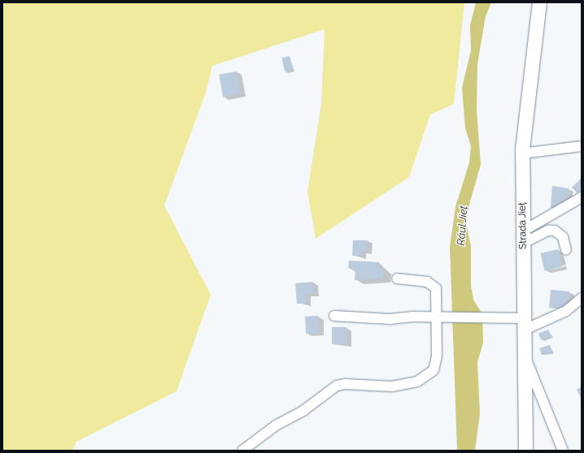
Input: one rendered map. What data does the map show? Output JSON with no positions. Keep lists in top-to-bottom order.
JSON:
{
  "streets": {
    "main road": ["Strada Jieț"]
  },
  "water": ["Râul Jieț"]
}
